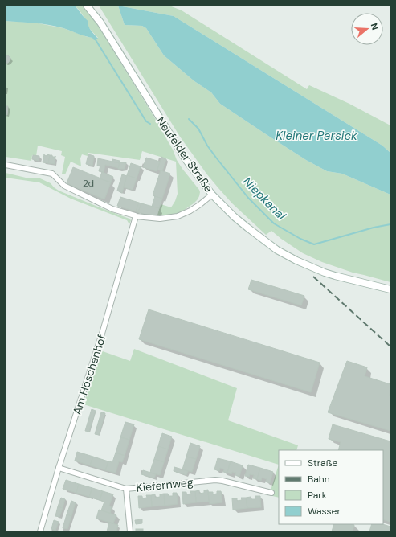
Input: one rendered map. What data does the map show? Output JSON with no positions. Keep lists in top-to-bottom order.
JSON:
{
  "streets": {
    "main road": ["Neufelder Straße"],
    "street": ["Am Hoschenhof", "Kiefernweg"]
  },
  "crossings": [
    ["Am Hoschenhof", "Kiefernweg"]
  ],
  "water": ["Kleiner Parsick", "Niepkanal"],
  "house_numbers": ["2d"],
  "legend": [
    "Straße",
    "Bahn",
    "Park",
    "Wasser"
  ],
  "north": "right"
}
